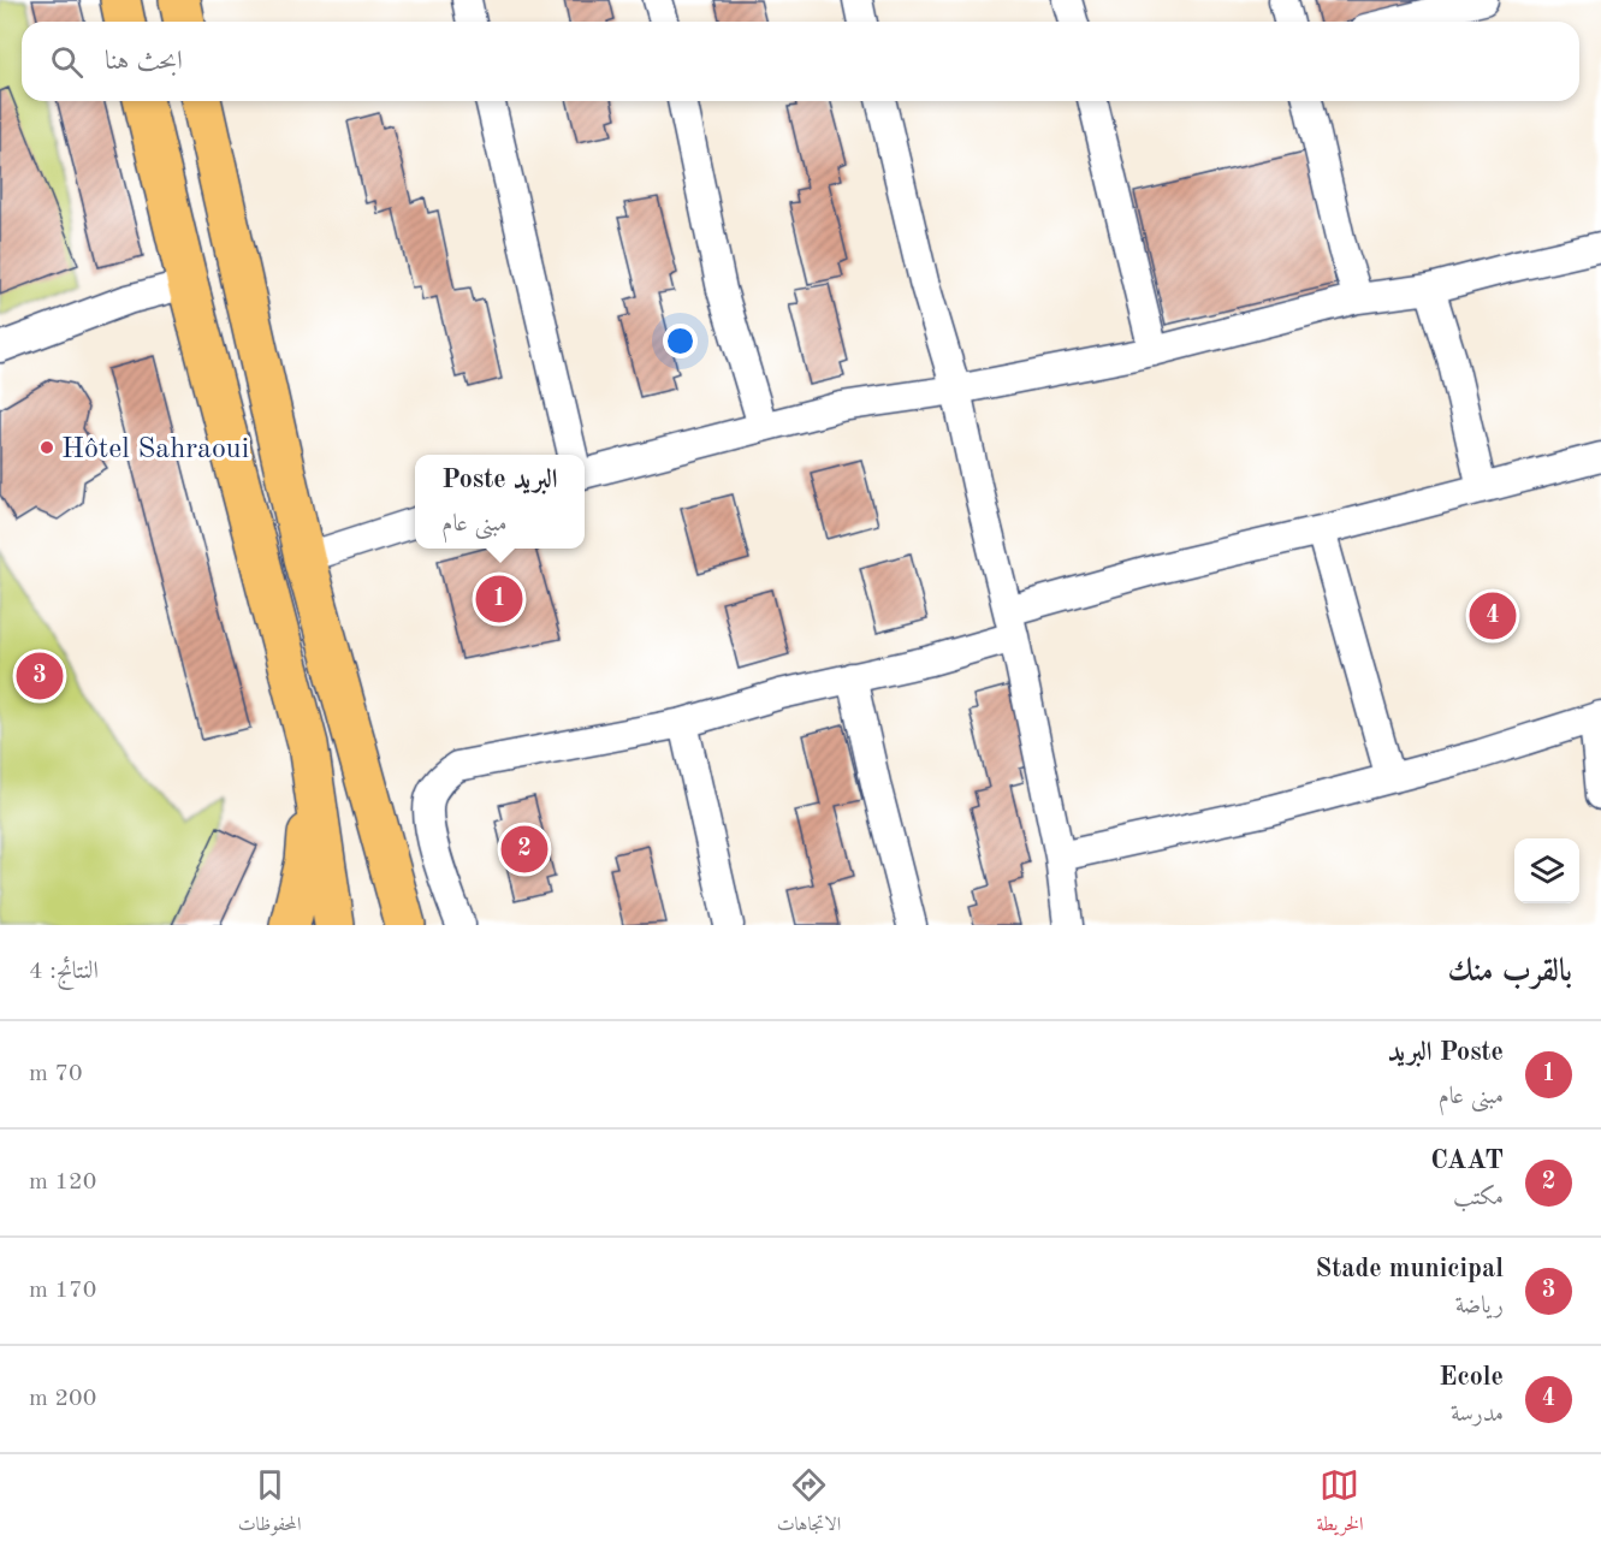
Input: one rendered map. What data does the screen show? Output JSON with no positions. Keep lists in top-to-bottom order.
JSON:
{
  "places": ["Hôtel Sahraoui"],
  "page": {
    "search": "ابحث هنا",
    "popup": ["Poste البريد", "مبنى عام"],
    "pins": [
      "1",
      "4",
      "3",
      "2"
    ],
    "heading": ["بالقرب منك", "النتائج: 4"],
    "list": [
      {
        "mark": "1",
        "name": "Poste البريد",
        "note": "مبنى عام",
        "value": "70 m"
      },
      {
        "mark": "2",
        "name": "CAAT",
        "note": "مكتب",
        "value": "120 m"
      },
      {
        "mark": "3",
        "name": "Stade municipal",
        "note": "رياضة",
        "value": "170 m"
      },
      {
        "mark": "4",
        "name": "Ecole",
        "note": "مدرسة",
        "value": "200 m"
      }
    ],
    "nav": ["الخريطة", "الاتجاهات", "المحفوظات"]
  }
}
